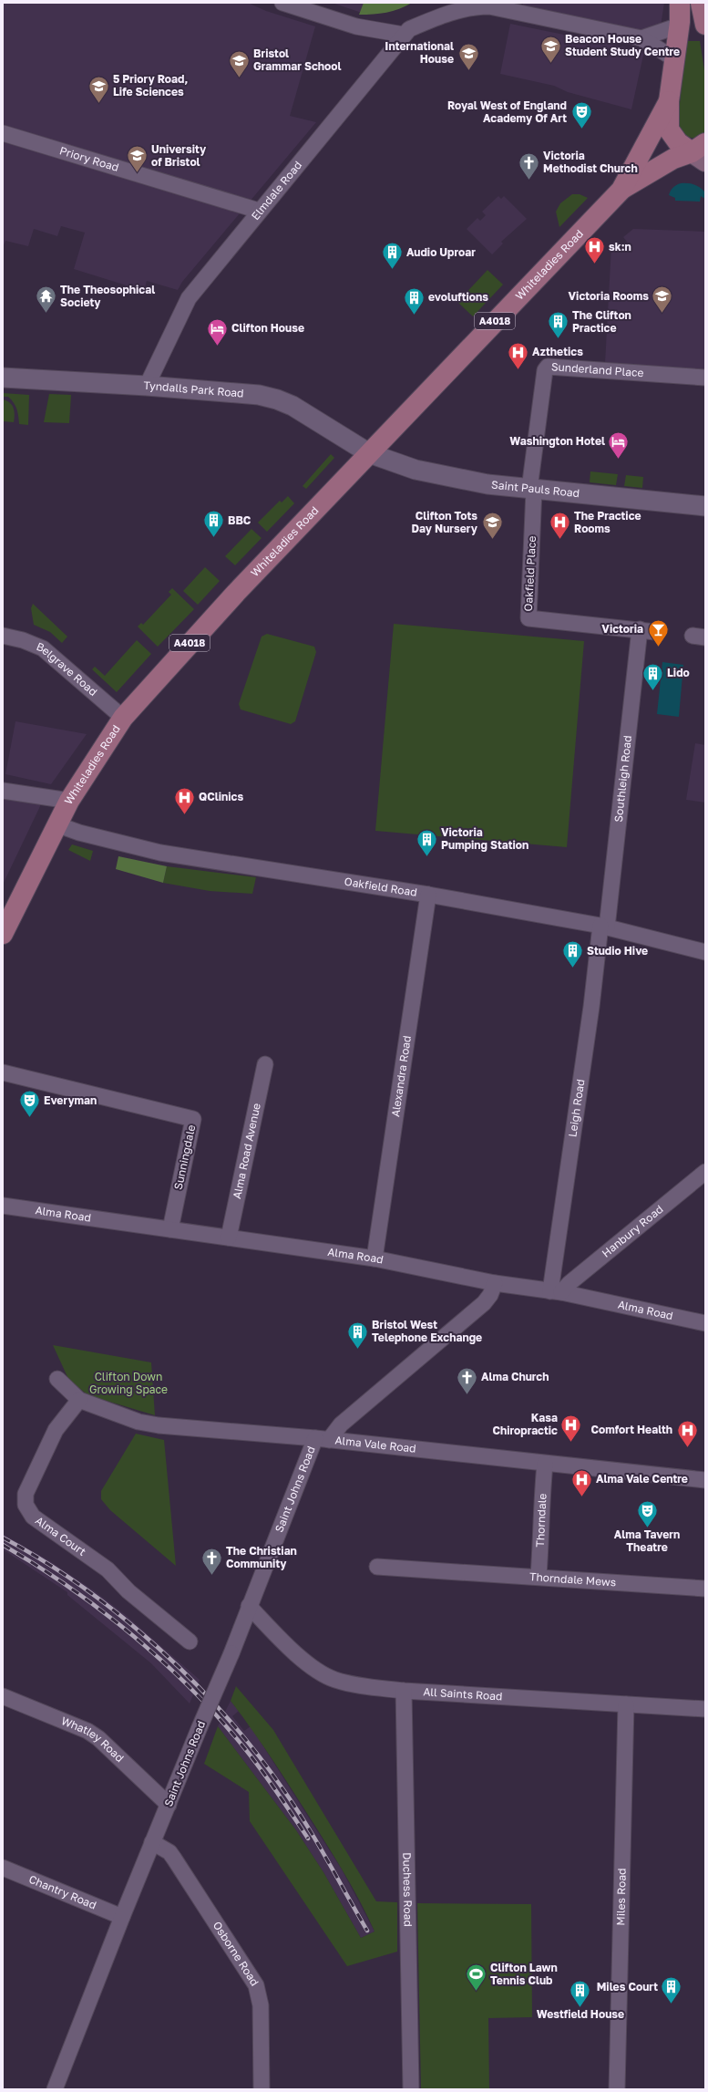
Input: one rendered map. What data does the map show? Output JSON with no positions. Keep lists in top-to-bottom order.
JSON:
{
  "streets": {
    "main road": ["Whiteladies Road", "A4018"],
    "street": [
      "Priory Road",
      "Elmdale Road",
      "Sunderland Place",
      "Tyndalls Park Road",
      "Saint Pauls Road",
      "Oakfield Place",
      "Belgrave Road",
      "Southleigh Road",
      "Oakfield Road",
      "Alexandra Road",
      "Leigh Road",
      "Alma Road Avenue",
      "Sunningdale",
      "Alma Road",
      "Hanbury Road",
      "Alma Vale Road",
      "Saint Johns Road",
      "Thorndale",
      "Alma Court",
      "Thorndale Mews",
      "All Saints Road",
      "Whatley Road",
      "Duchess Road",
      "Chantry Road",
      "Miles Road",
      "Osborne Road"
    ]
  },
  "crossings": [
    ["Priory Road", "Elmdale Road"],
    ["Elmdale Road", "Tyndalls Park Road"],
    ["Whiteladies Road", "A4018"],
    ["Whiteladies Road", "Tyndalls Park Road"],
    ["Whiteladies Road", "Saint Pauls Road"],
    ["Whiteladies Road", "Belgrave Road"],
    ["Whiteladies Road", "Oakfield Road"],
    ["Sunderland Place", "Saint Pauls Road"],
    ["Sunderland Place", "Oakfield Place"],
    ["Tyndalls Park Road", "Saint Pauls Road"],
    ["Saint Pauls Road", "Oakfield Place"],
    ["Oakfield Place", "Southleigh Road"],
    ["Southleigh Road", "Oakfield Road"],
    ["Southleigh Road", "Leigh Road"],
    ["Oakfield Road", "Alexandra Road"],
    ["Oakfield Road", "Leigh Road"],
    ["Alexandra Road", "Alma Road"],
    ["Leigh Road", "Alma Road"],
    ["Leigh Road", "Hanbury Road"],
    ["Alma Road Avenue", "Alma Road"],
    ["Sunningdale", "Alma Road"],
    ["Alma Road", "Hanbury Road"],
    ["Alma Road", "Saint Johns Road"],
    ["Alma Vale Road", "Saint Johns Road"],
    ["Alma Vale Road", "Thorndale"],
    ["Alma Vale Road", "Alma Court"],
    ["Saint Johns Road", "All Saints Road"],
    ["Saint Johns Road", "Whatley Road"],
    ["Saint Johns Road", "Chantry Road"],
    ["Saint Johns Road", "Osborne Road"],
    ["Thorndale", "Thorndale Mews"],
    ["All Saints Road", "Duchess Road"],
    ["All Saints Road", "Miles Road"]
  ],
  "parks": ["Clifton Down Growing Space"],
  "places": {
    "school or university": [
      "Beacon House Student Study Centre",
      "International House",
      "Bristol Grammar School",
      "5 Priory Road, Life Sciences",
      "University of Bristol",
      "Victoria Rooms",
      "Clifton Tots Day Nursery"
    ],
    "theatre": ["Royal West of England Academy Of Art", "Everyman", "Alma Tavern Theatre"],
    "church": ["Victoria Methodist Church", "Alma Church", "The Christian Community"],
    "hospital": [
      "sk:n",
      "Azthetics",
      "The Practice Rooms",
      "QClinics",
      "Kasa Chiropractic",
      "Comfort Health",
      "Alma Vale Centre"
    ],
    "building": [
      "Audio Uproar",
      "evoluftions",
      "The Clifton Practice",
      "BBC",
      "Lido",
      "Victoria Pumping Station",
      "Studio Hive",
      "Bristol West Telephone Exchange",
      "Miles Court",
      "Westfield House"
    ],
    "temple": ["The Theosophical Society"],
    "hotel": ["Clifton House", "Washington Hotel"],
    "bar": ["Victoria"],
    "sports": ["Clifton Lawn Tennis Club"]
  }
}
